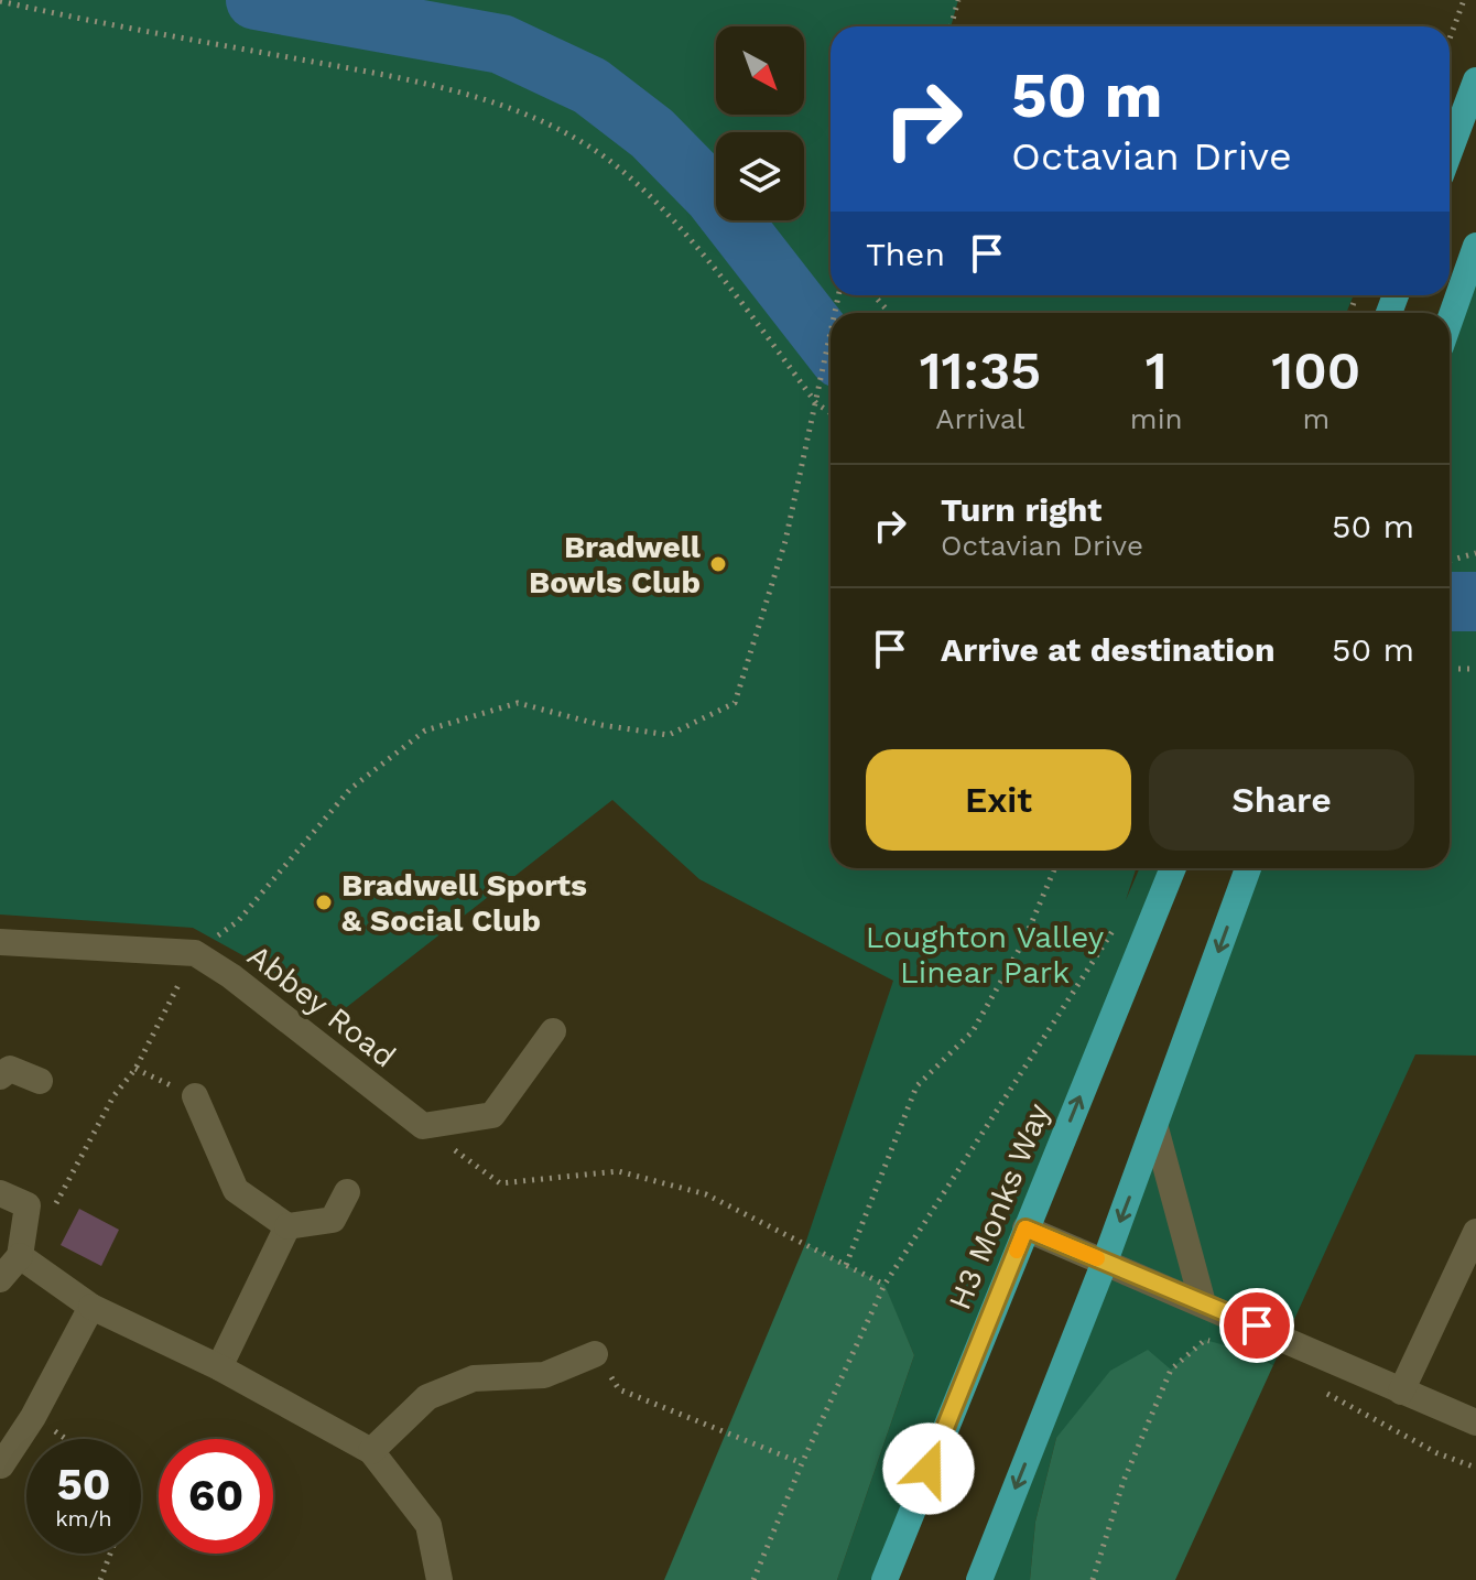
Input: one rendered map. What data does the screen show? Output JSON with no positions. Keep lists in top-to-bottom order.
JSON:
{
  "streets": {
    "main road": ["H3 Monks Way"],
    "street": ["Abbey Road"]
  },
  "parks": ["Loughton Valley Linear Park"],
  "places": ["Bradwell Bowls Club", "Bradwell Sports & Social Club"],
  "north": "bottom right",
  "page": {
    "turn": ["50 m", "Octavian Drive"],
    "then": "Then",
    "eta": [
      "11:35",
      "Arrival",
      "1",
      "min",
      "100",
      "m"
    ],
    "list": [
      {
        "name": "Turn right",
        "note": "Octavian Drive",
        "value": "50 m"
      },
      {
        "name": "Arrive at destination",
        "value": "50 m"
      }
    ],
    "buttons": ["Exit", "Share"],
    "speed": "50 km/h",
    "limit": "60"
  }
}
